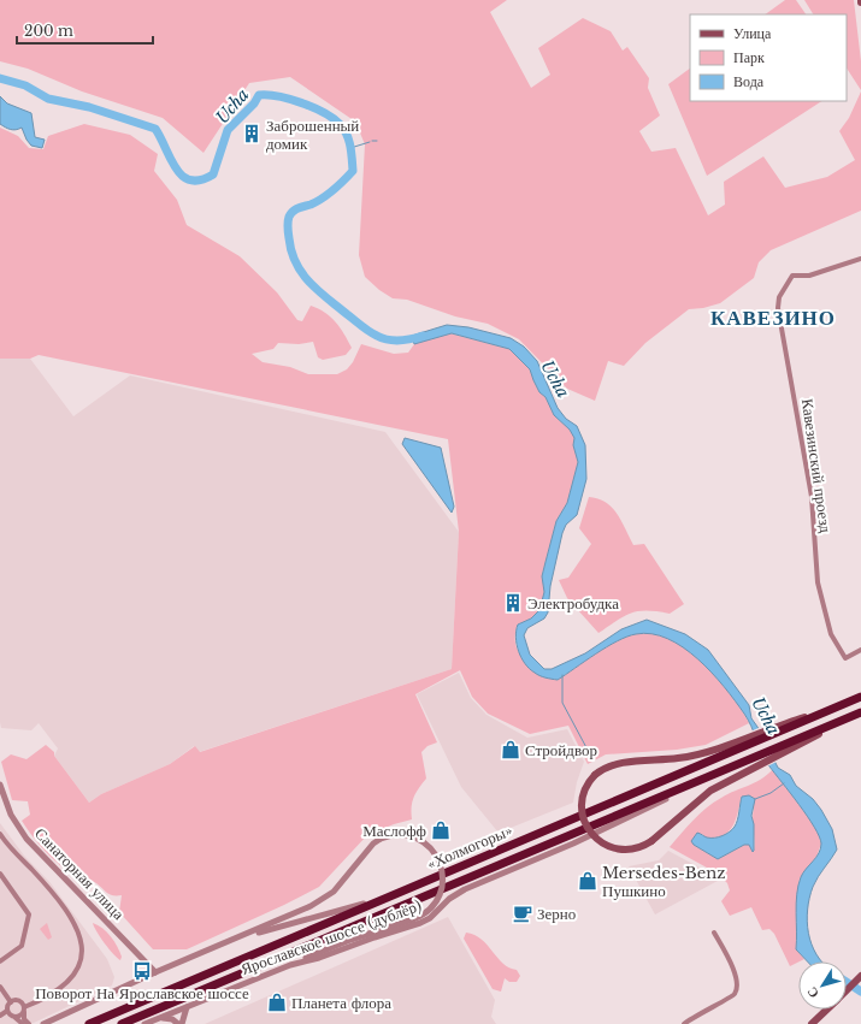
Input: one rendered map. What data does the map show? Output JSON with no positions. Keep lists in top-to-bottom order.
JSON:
{
  "streets": {
    "highway": ["«Холмогоры»"],
    "street": ["Кавезинский проезд", "Санаторная улица", "Ярославское шоссе (дублёр)"]
  },
  "crossings": [
    ["«Холмогоры»", "Ярославское шоссе (дублёр)"]
  ],
  "districts": ["КАВЕЗИНО"],
  "water": ["Ucha"],
  "places": {
    "building": ["Заброшенный домик", "Электробудка"],
    "shop": [
      "Стройдвор",
      "Маслофф",
      "Mersedes-Benz Пушкино",
      "Планета флора"
    ],
    "cafe": ["Зерно"],
    "bus stop": ["Поворот На Ярославское шоссе"]
  },
  "legend": ["Улица", "Парк", "Вода"],
  "scale_bar": "200 m",
  "north": "bottom left"
}
